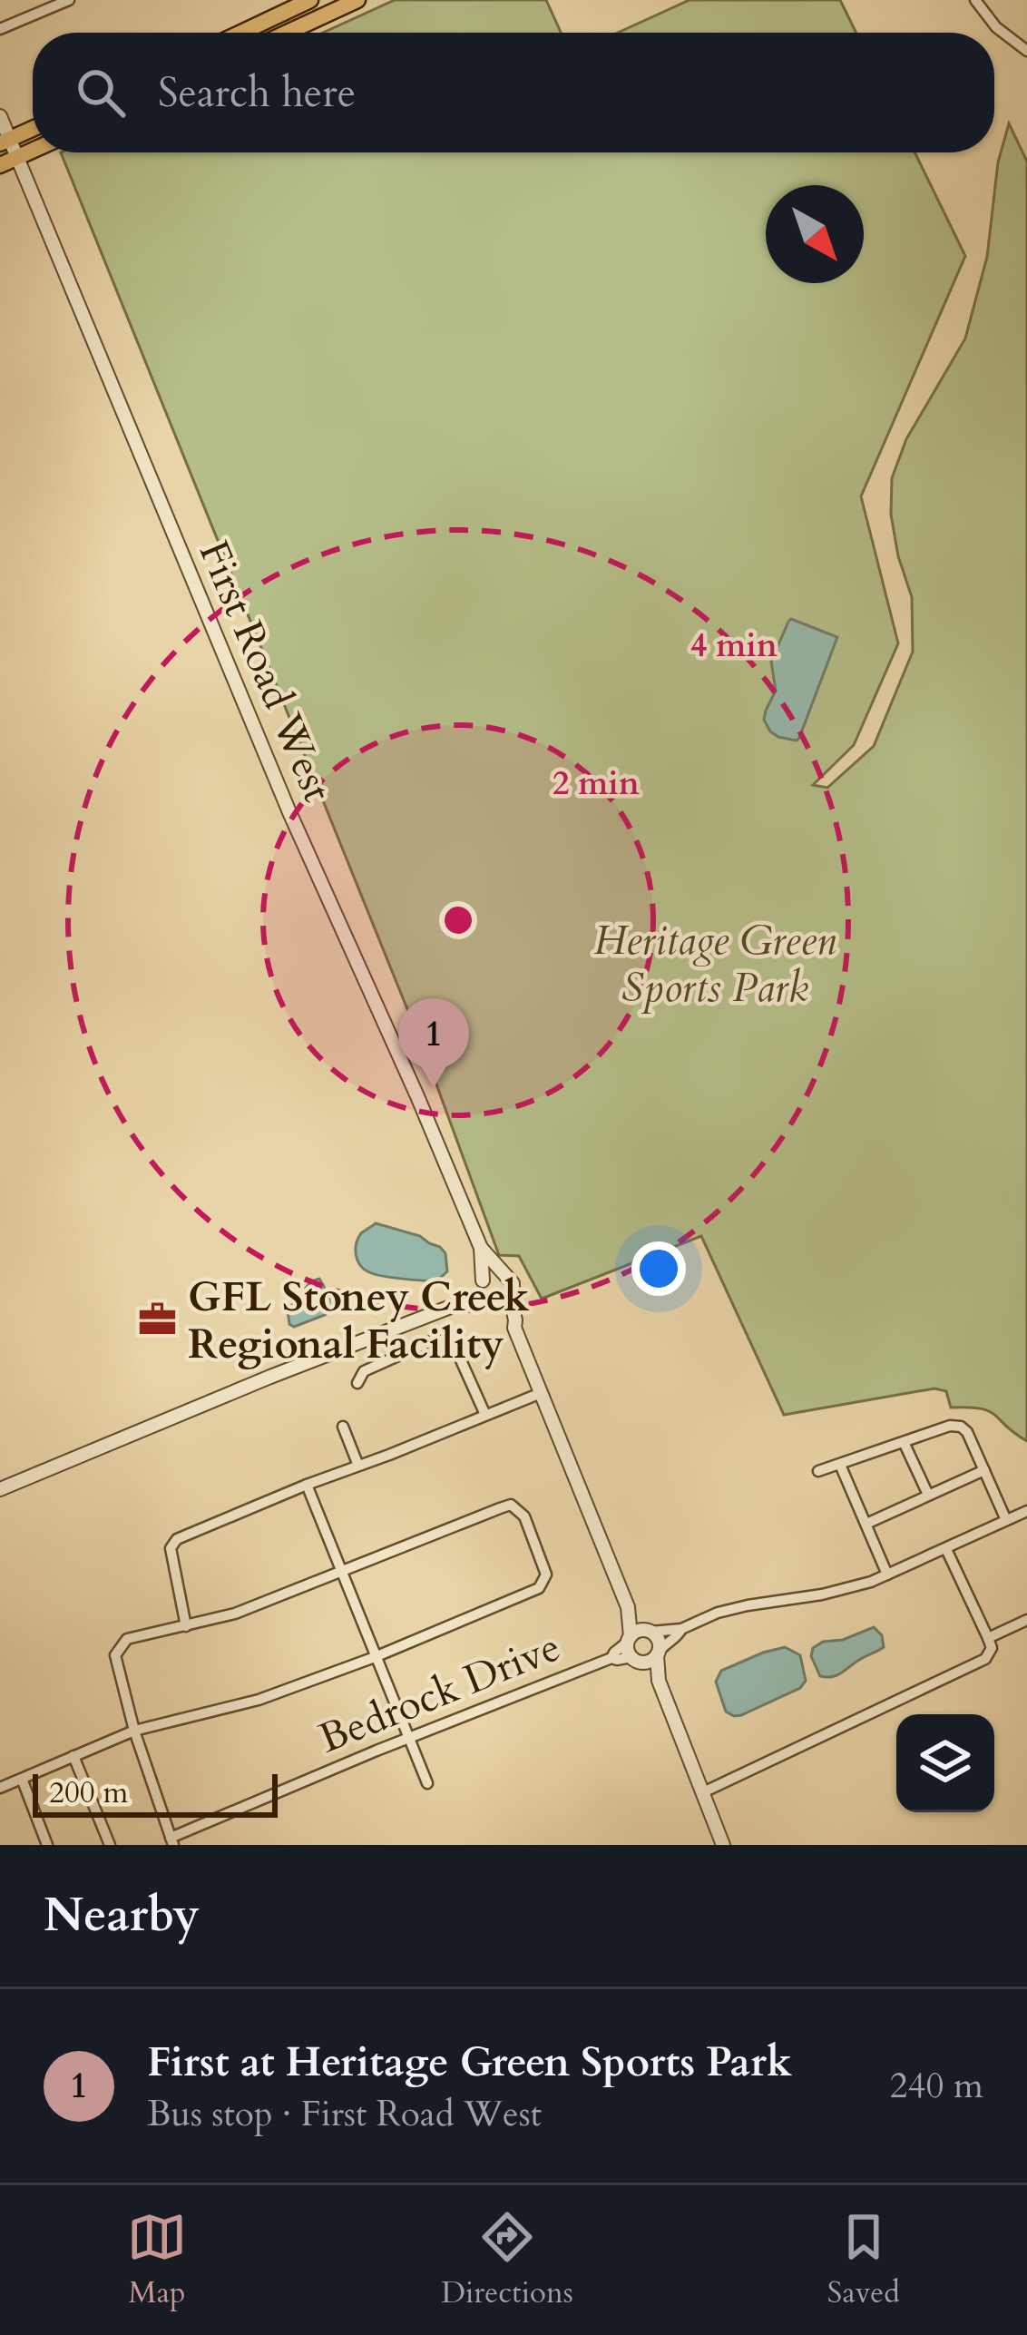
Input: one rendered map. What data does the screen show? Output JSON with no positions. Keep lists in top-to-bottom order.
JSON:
{
  "streets": {
    "street": ["First Road West", "Bedrock Drive"]
  },
  "parks": ["Heritage Green Sports Park"],
  "places": {
    "office": ["GFL Stoney Creek Regional Facility"]
  },
  "scale_bar": "200 m",
  "north": "bottom right",
  "page": {
    "search": "Search here",
    "pins": "1",
    "scale": "200 m",
    "heading": "Nearby",
    "list": [
      {
        "mark": "1",
        "name": "First at Heritage Green Sports Park",
        "note": "Bus stop · First Road West",
        "value": "240 m"
      }
    ],
    "nav": ["Map", "Directions", "Saved"]
  },
  "rings": ["4 min", "2 min"]
}
